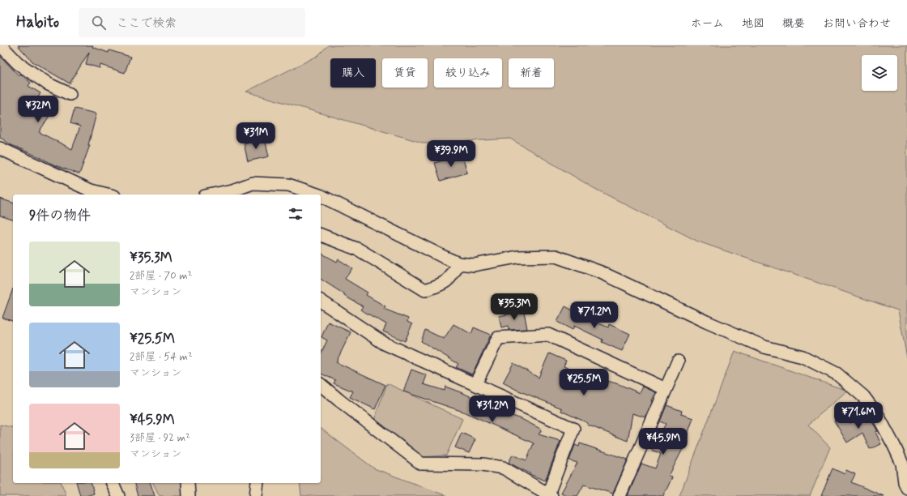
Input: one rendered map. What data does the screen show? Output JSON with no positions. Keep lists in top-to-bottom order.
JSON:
{
  "page": {
    "header": "Habito",
    "search": "ここで検索",
    "nav": [
      "ホーム",
      "地図",
      "概要",
      "お問い合わせ"
    ],
    "chip": [
      "購入",
      "賃貸",
      "絞り込み",
      "新着"
    ],
    "price": [
      "¥32M",
      "¥31M",
      "¥39.9M",
      "¥35.3M",
      "¥71.2M",
      "¥25.5M",
      "¥31.2M",
      "¥71.6M",
      "¥45.9M"
    ],
    "heading": "9件の物件",
    "list": [
      {
        "name": "¥35.3M",
        "note": "2部屋 · 70 m² · マンション"
      },
      {
        "name": "¥25.5M",
        "note": "2部屋 · 54 m² · マンション"
      },
      {
        "name": "¥45.9M",
        "note": "3部屋 · 92 m² · マンション"
      }
    ]
  }
}
